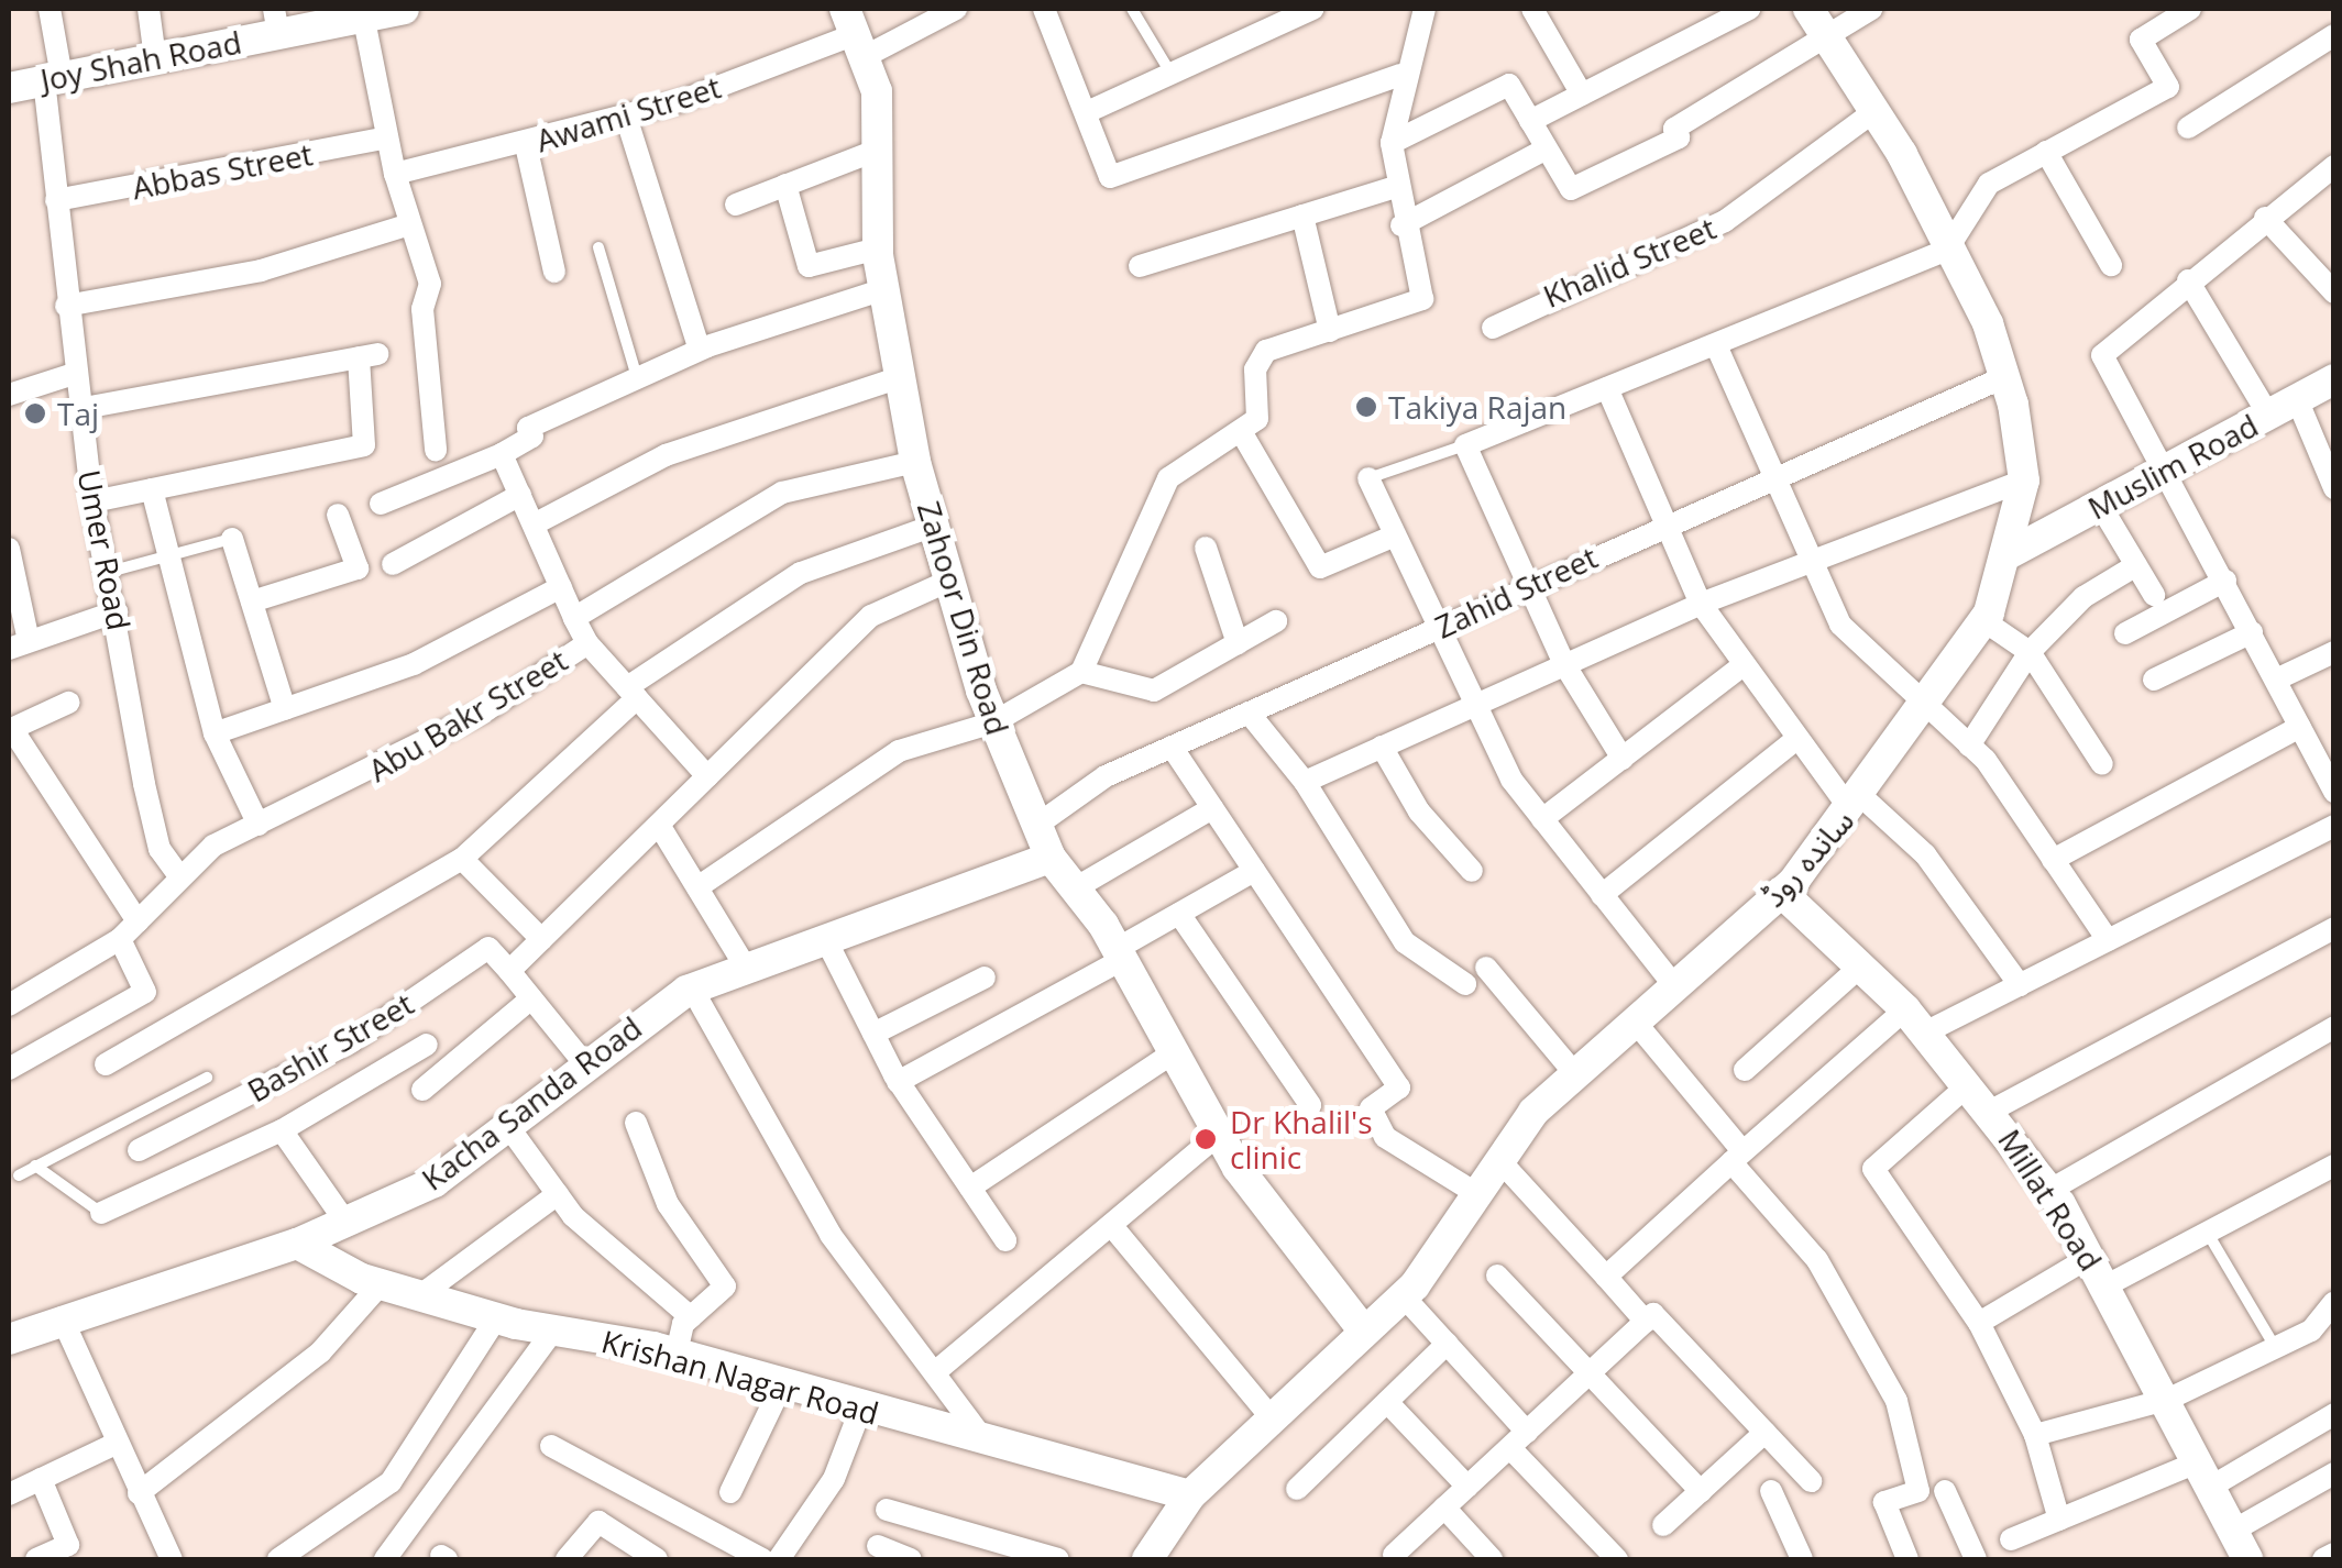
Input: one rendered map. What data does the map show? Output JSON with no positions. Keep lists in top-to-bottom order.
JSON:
{
  "streets": {
    "main road": [
      "Joy Shah Road",
      "Muslim Road",
      "Zahoor Din Road",
      "ساندہ روڈ",
      "Kacha Sanda Road",
      "Millat Road",
      "Krishan Nagar Road"
    ],
    "street": [
      "Awami Street",
      "Abbas Street",
      "Khalid Street",
      "Umer Road",
      "Zahid Street",
      "Abu Bakr Street",
      "Bashir Street"
    ]
  },
  "crossings": [
    ["Joy Shah Road", "Umer Road"],
    ["Awami Street", "Zahoor Din Road"],
    ["Abbas Street", "Umer Road"],
    ["Khalid Street", "ساندہ روڈ"],
    ["Muslim Road", "ساندہ روڈ"],
    ["Umer Road", "Abu Bakr Street"],
    ["Zahid Street", "Zahoor Din Road"],
    ["Zahid Street", "ساندہ روڈ"],
    ["Zahoor Din Road", "Abu Bakr Street"],
    ["Zahoor Din Road", "ساندہ روڈ"],
    ["Zahoor Din Road", "Kacha Sanda Road"],
    ["ساندہ روڈ", "Millat Road"],
    ["ساندہ روڈ", "Krishan Nagar Road"],
    ["Kacha Sanda Road", "Krishan Nagar Road"]
  ],
  "places": ["Takiya Rajan", "Taj", "Dr Khalil's clinic"]
}
